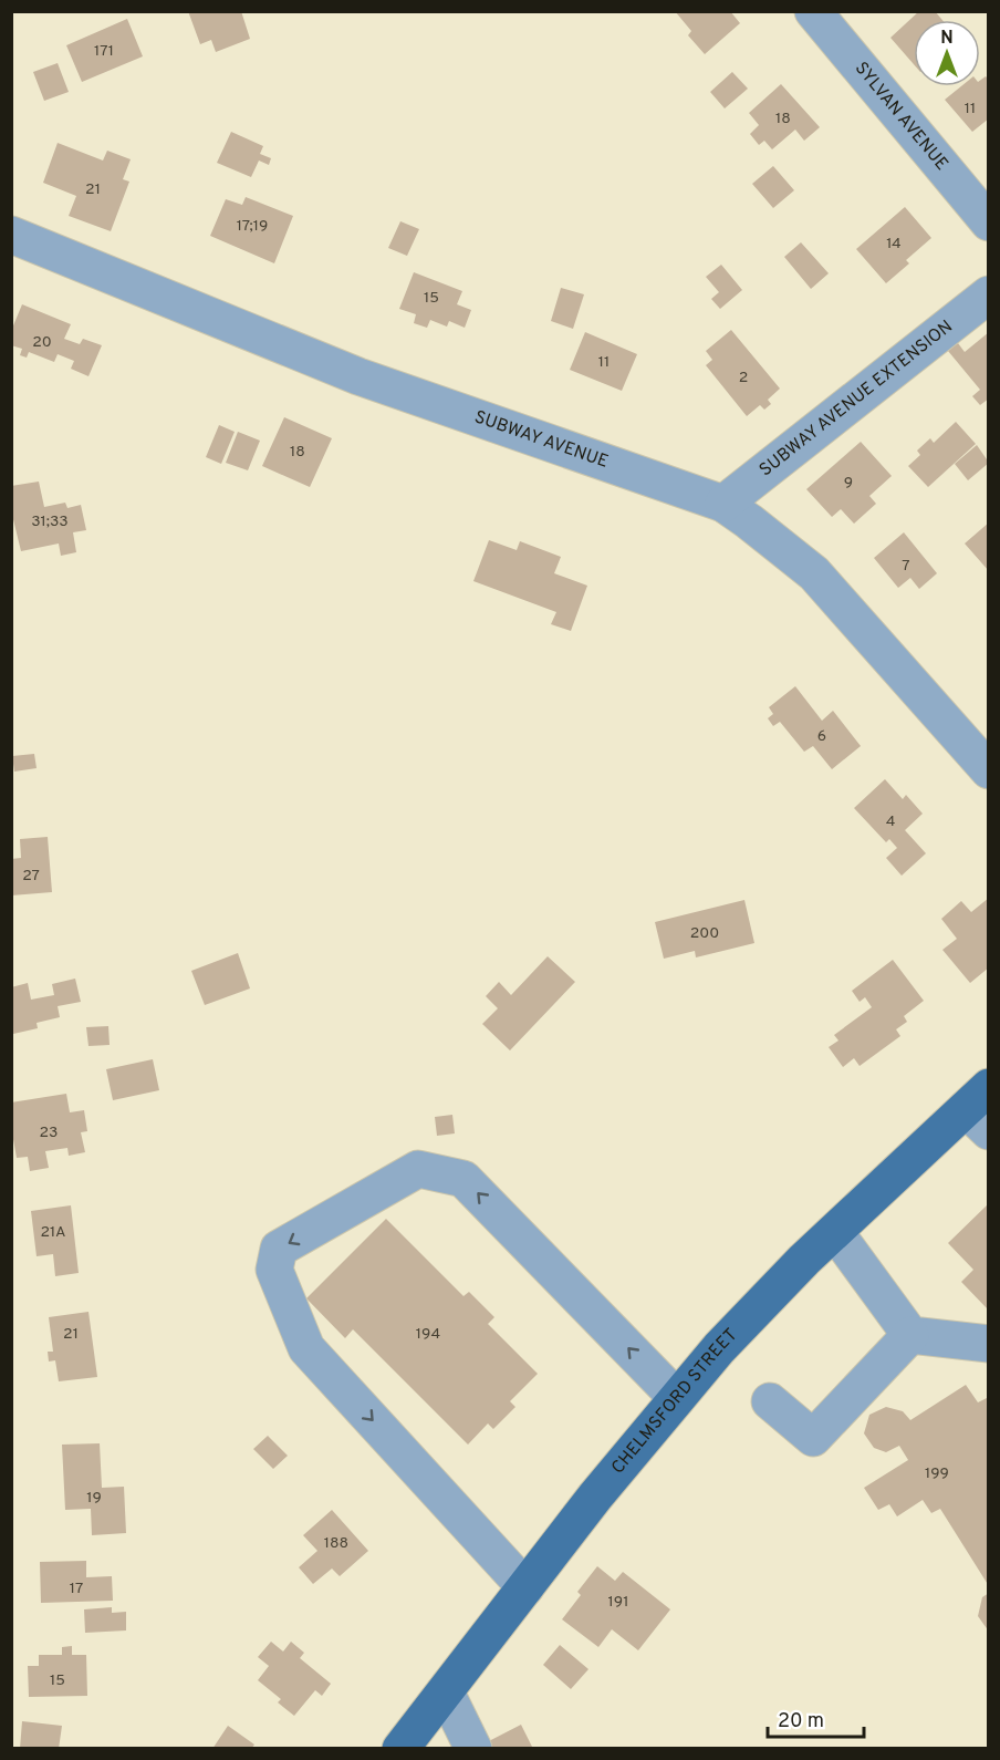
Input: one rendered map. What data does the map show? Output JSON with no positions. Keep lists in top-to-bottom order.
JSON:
{
  "streets": {
    "main road": ["CHELMSFORD STREET"],
    "street": ["SYLVAN AVENUE", "SUBWAY AVENUE EXTENSION", "SUBWAY AVENUE"]
  },
  "crossings": [
    ["SUBWAY AVENUE EXTENSION", "SUBWAY AVENUE"]
  ],
  "house_numbers": [
    "171",
    "11",
    "18",
    "21",
    "17;19",
    "14",
    "15",
    "20",
    "11",
    "2",
    "18",
    "9",
    "31;33",
    "7",
    "6",
    "4",
    "27",
    "200",
    "23",
    "21A",
    "21",
    "194",
    "199",
    "19",
    "188",
    "17",
    "191",
    "15"
  ],
  "scale_bar": "20 m",
  "north": "top"
}
